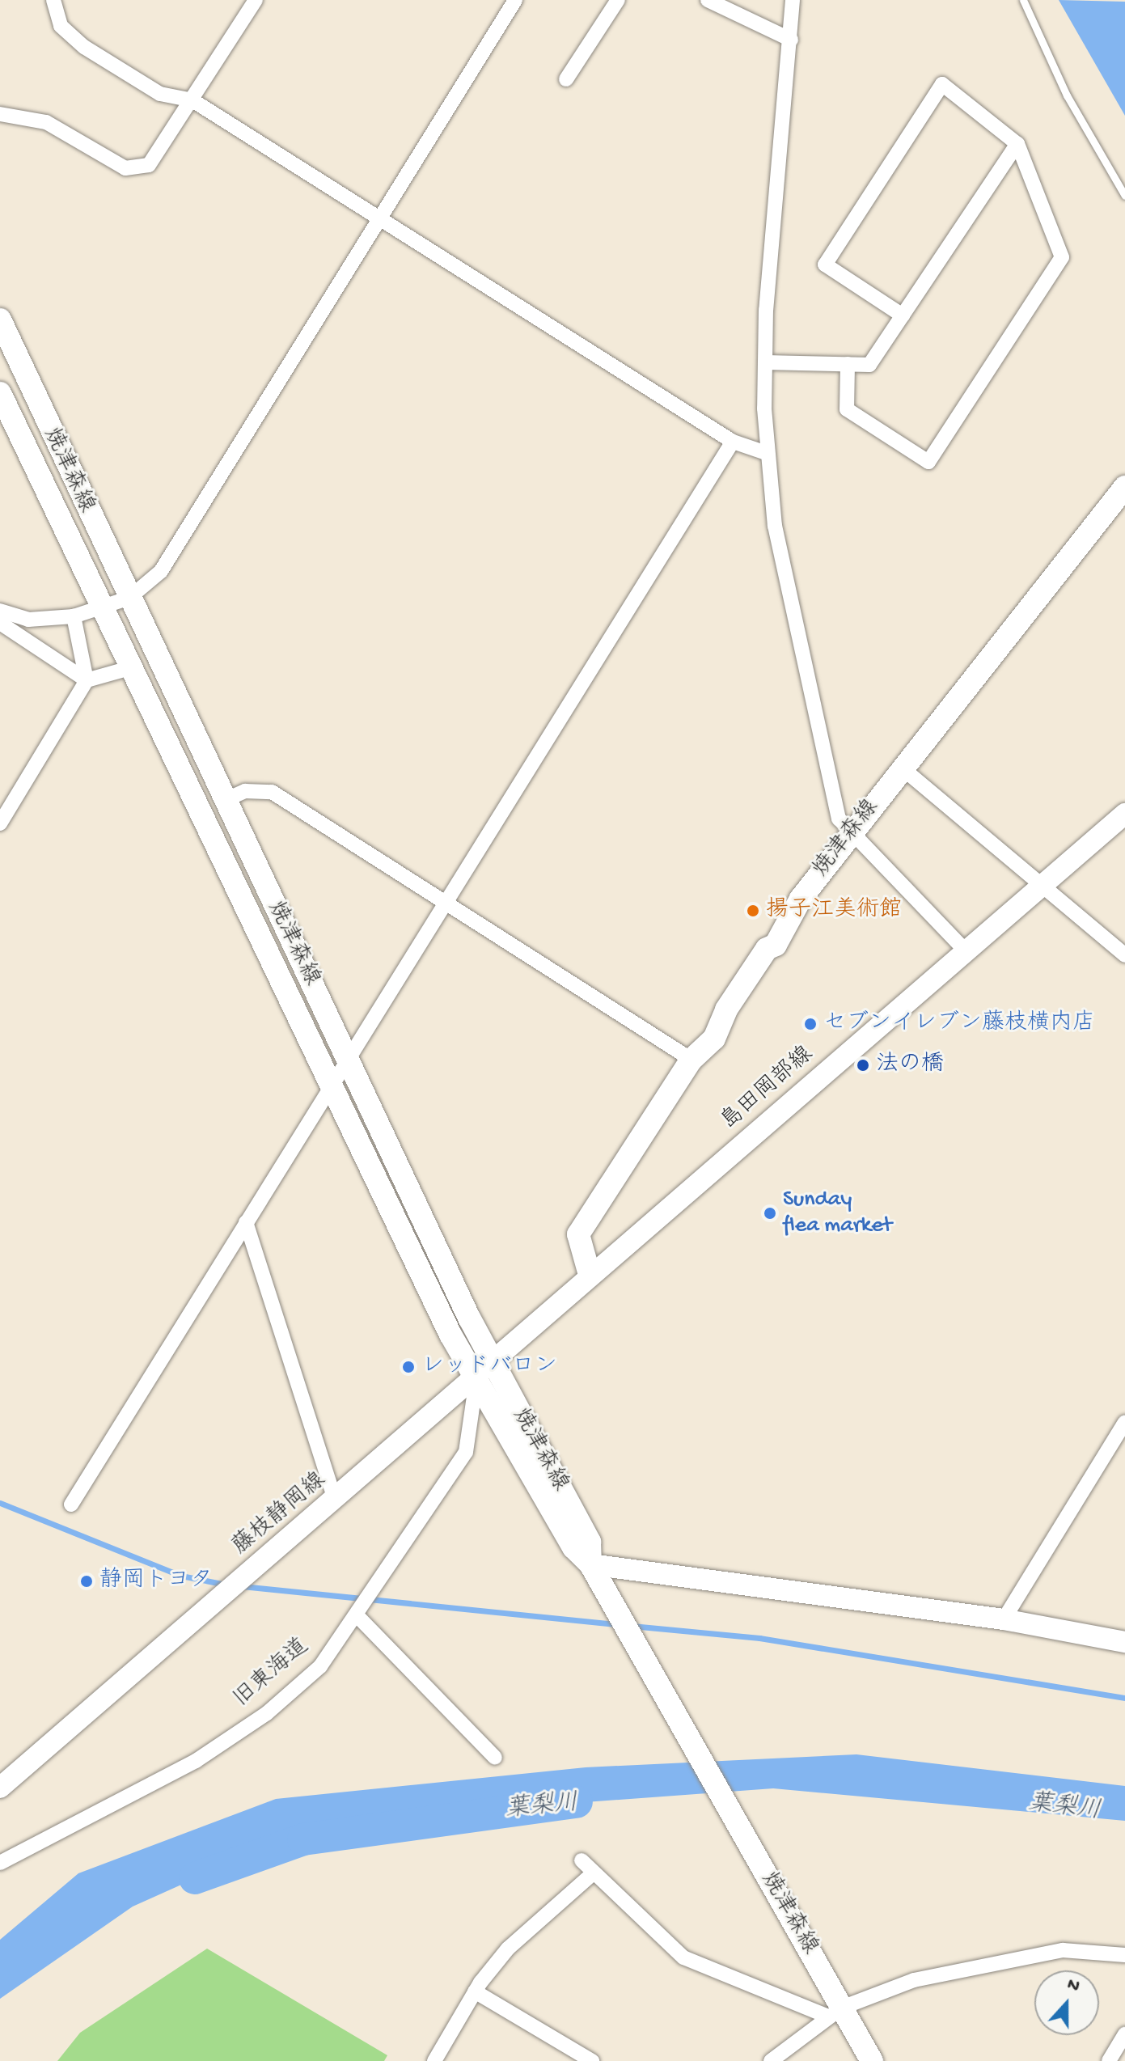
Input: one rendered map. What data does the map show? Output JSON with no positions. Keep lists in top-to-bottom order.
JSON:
{
  "streets": {
    "main road": ["焼津森線", "島田岡部線", "藤枝静岡線"],
    "street": ["旧東海道"]
  },
  "crossings": [
    ["焼津森線", "島田岡部線"],
    ["焼津森線", "藤枝静岡線"],
    ["焼津森線", "旧東海道"],
    ["島田岡部線", "藤枝静岡線"],
    ["藤枝静岡線", "旧東海道"]
  ],
  "water": ["葉梨川"],
  "places": [
    "揚子江美術館",
    "セブンイレブン藤枝横内店",
    "法の橋",
    "Sunday flea market",
    "レッドバロン",
    "静岡トヨタ"
  ],
  "north": "top"
}
